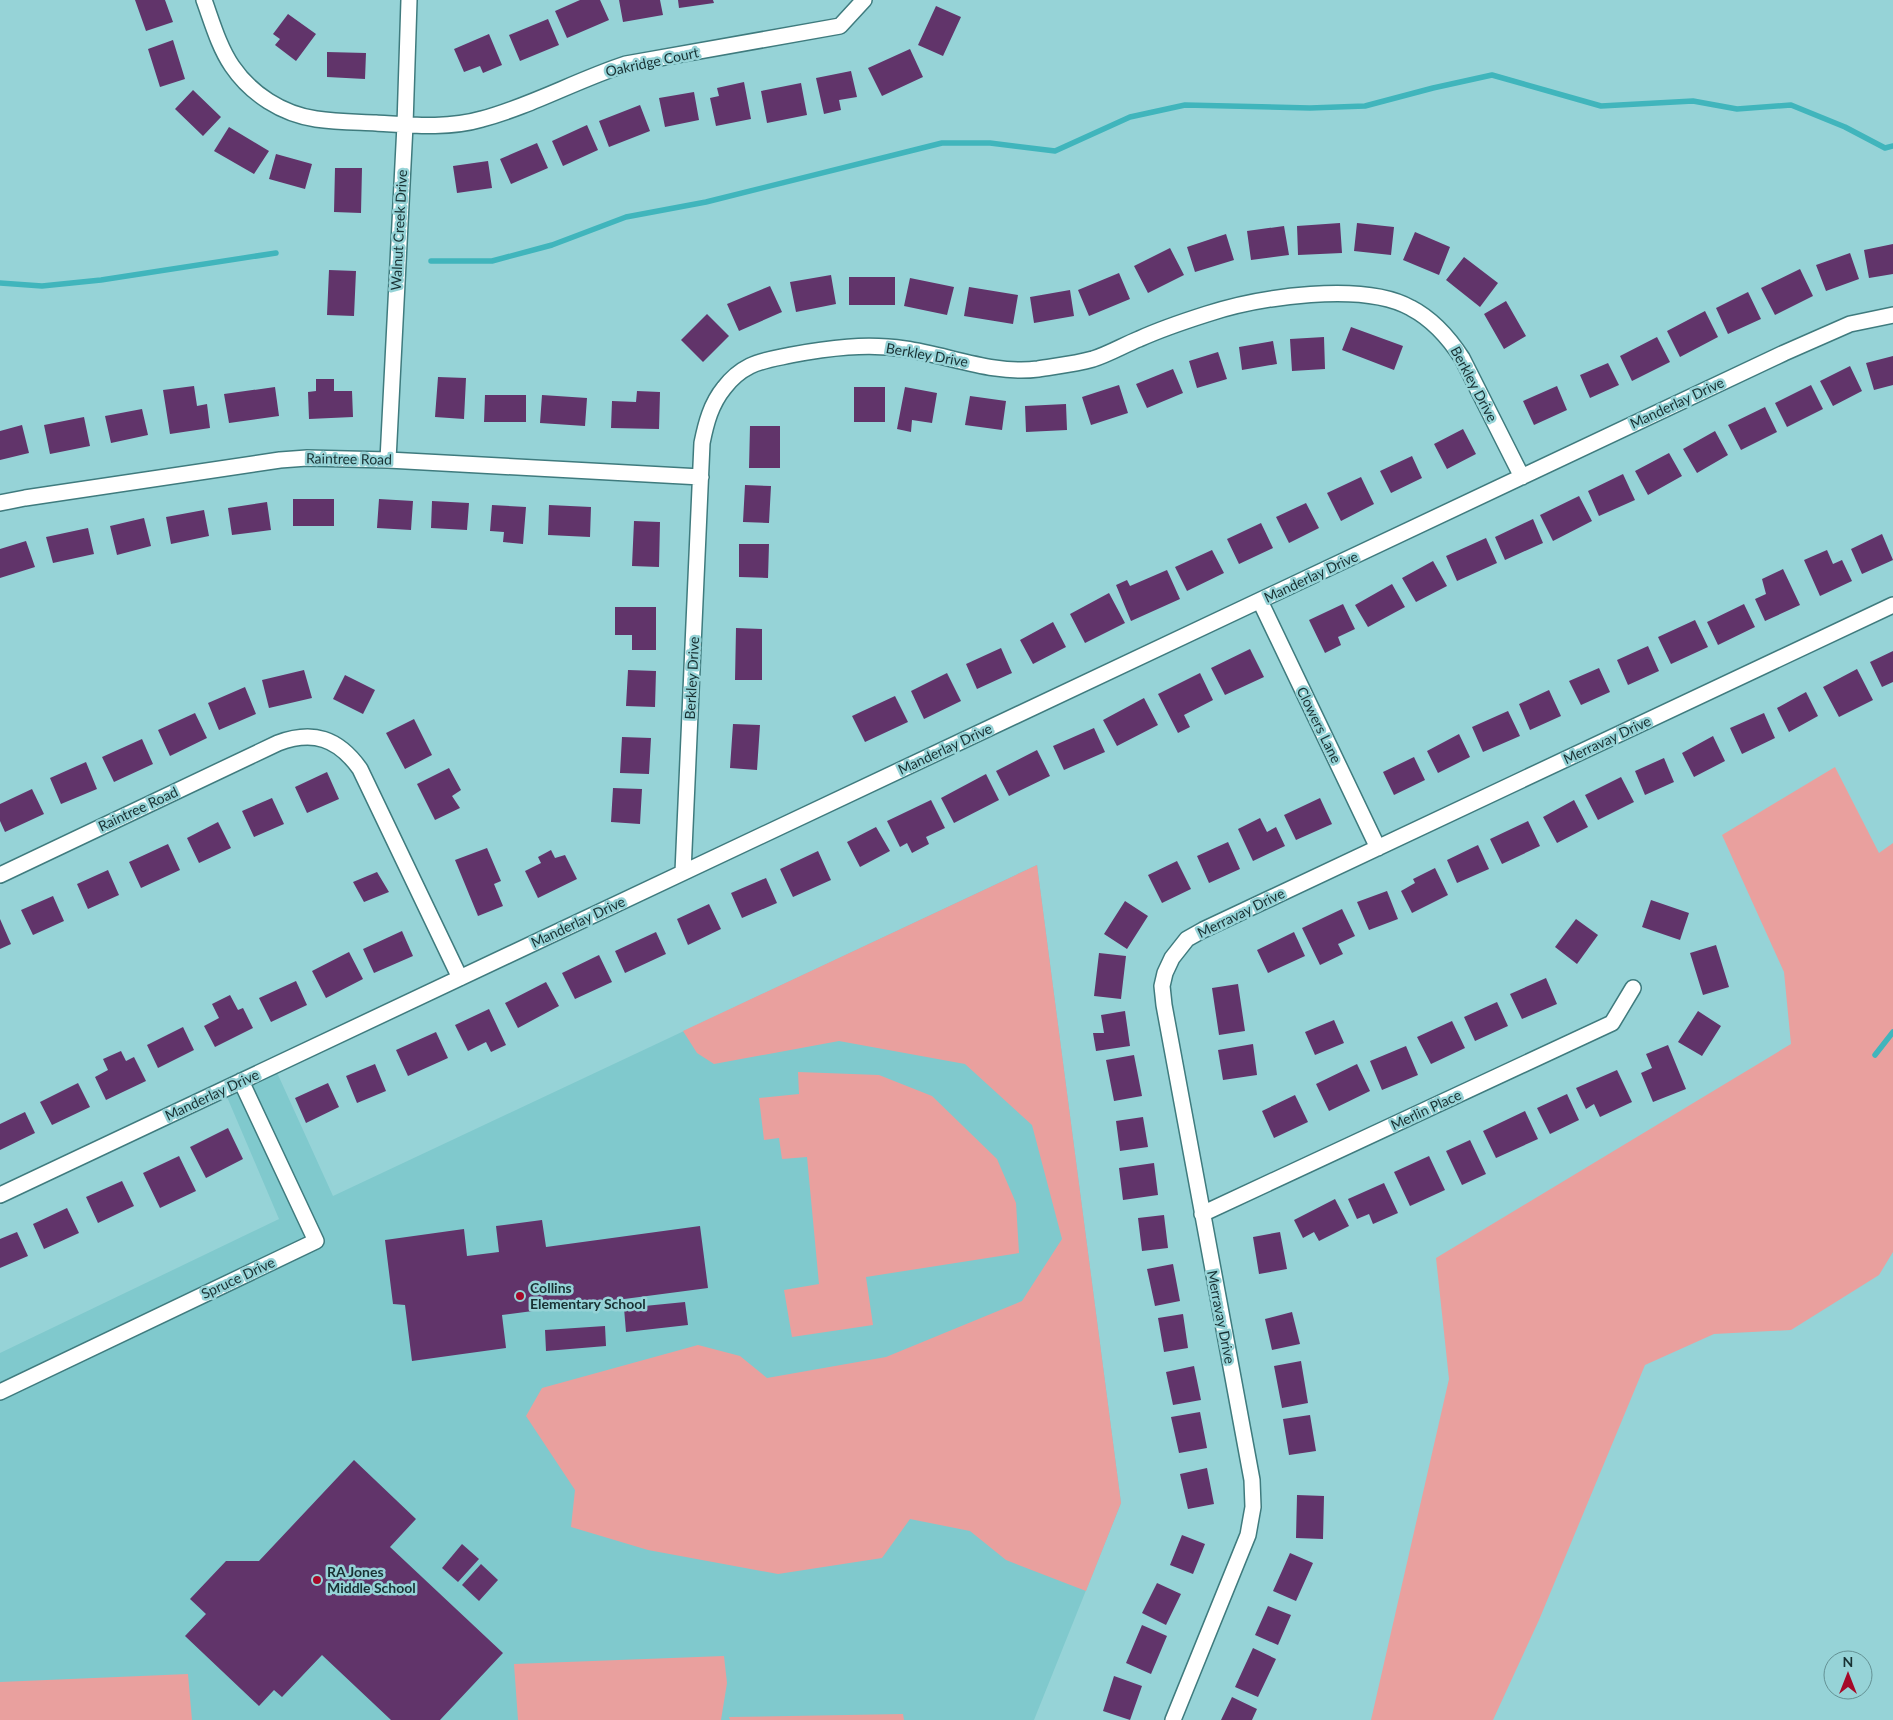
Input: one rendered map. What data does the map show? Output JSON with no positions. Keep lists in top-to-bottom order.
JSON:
{
  "streets": {
    "street": [
      "Oakridge Court",
      "Walnut Creek Drive",
      "Berkley Drive",
      "Manderlay Drive",
      "Raintree Road",
      "Clowers Lane",
      "Merravay Drive",
      "Merlin Place",
      "Spruce Drive"
    ]
  },
  "crossings": [
    ["Oakridge Court", "Walnut Creek Drive"],
    ["Walnut Creek Drive", "Raintree Road"],
    ["Berkley Drive", "Manderlay Drive"],
    ["Berkley Drive", "Raintree Road"],
    ["Manderlay Drive", "Raintree Road"],
    ["Manderlay Drive", "Clowers Lane"],
    ["Manderlay Drive", "Spruce Drive"],
    ["Clowers Lane", "Merravay Drive"],
    ["Merravay Drive", "Merlin Place"]
  ],
  "places": ["Collins Elementary School", "RA Jones Middle School"],
  "north": "top"
}
